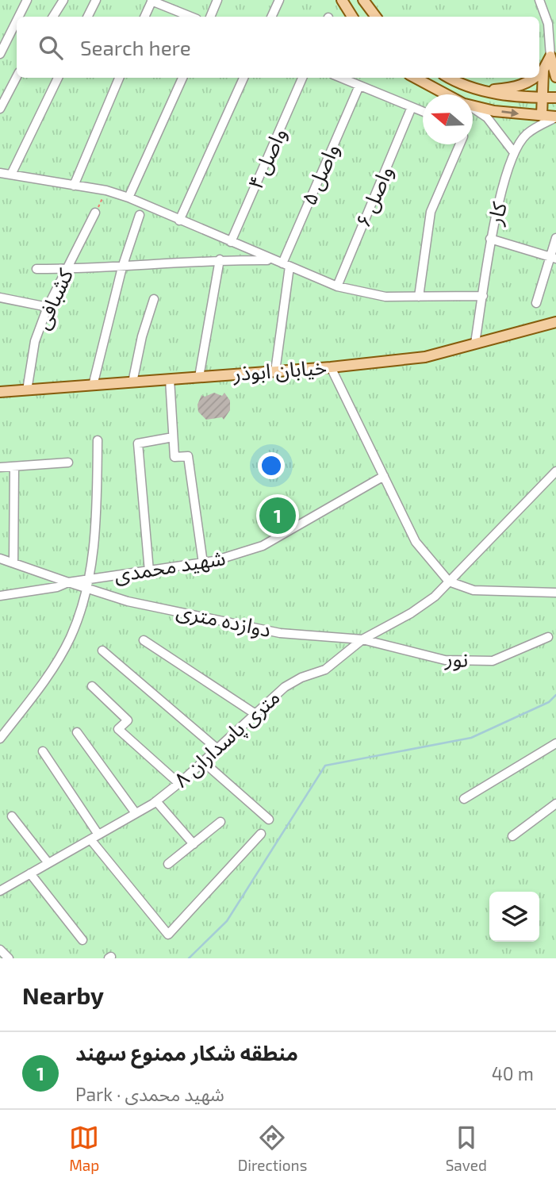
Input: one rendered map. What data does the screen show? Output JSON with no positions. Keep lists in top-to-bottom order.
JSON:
{
  "streets": {
    "main road": ["خیابان ابوذر"],
    "street": [
      "واصل ۴",
      "واصل ۵",
      "واصل ۶",
      "کار",
      "کشبافی",
      "شهید محمدی",
      "دوازده متری",
      "نور",
      "۸ متری پاسداران"
    ]
  },
  "crossings": [
    ["واصل ۵", "خیابان ابوذر"],
    ["کار", "خیابان ابوذر"],
    ["کشبافی", "خیابان ابوذر"],
    ["شهید محمدی", "دوازده متری"],
    ["دوازده متری", "نور"],
    ["دوازده متری", "۸ متری پاسداران"],
    ["نور", "۸ متری پاسداران"]
  ],
  "north": "left",
  "page": {
    "search": "Search here",
    "pins": "1",
    "heading": "Nearby",
    "list": [
      {
        "mark": "1",
        "name": "منطقه شکار ممنوع سهند",
        "note": "Park · شهید محمدی",
        "value": "40 m"
      }
    ],
    "nav": ["Map", "Directions", "Saved"]
  }
}
